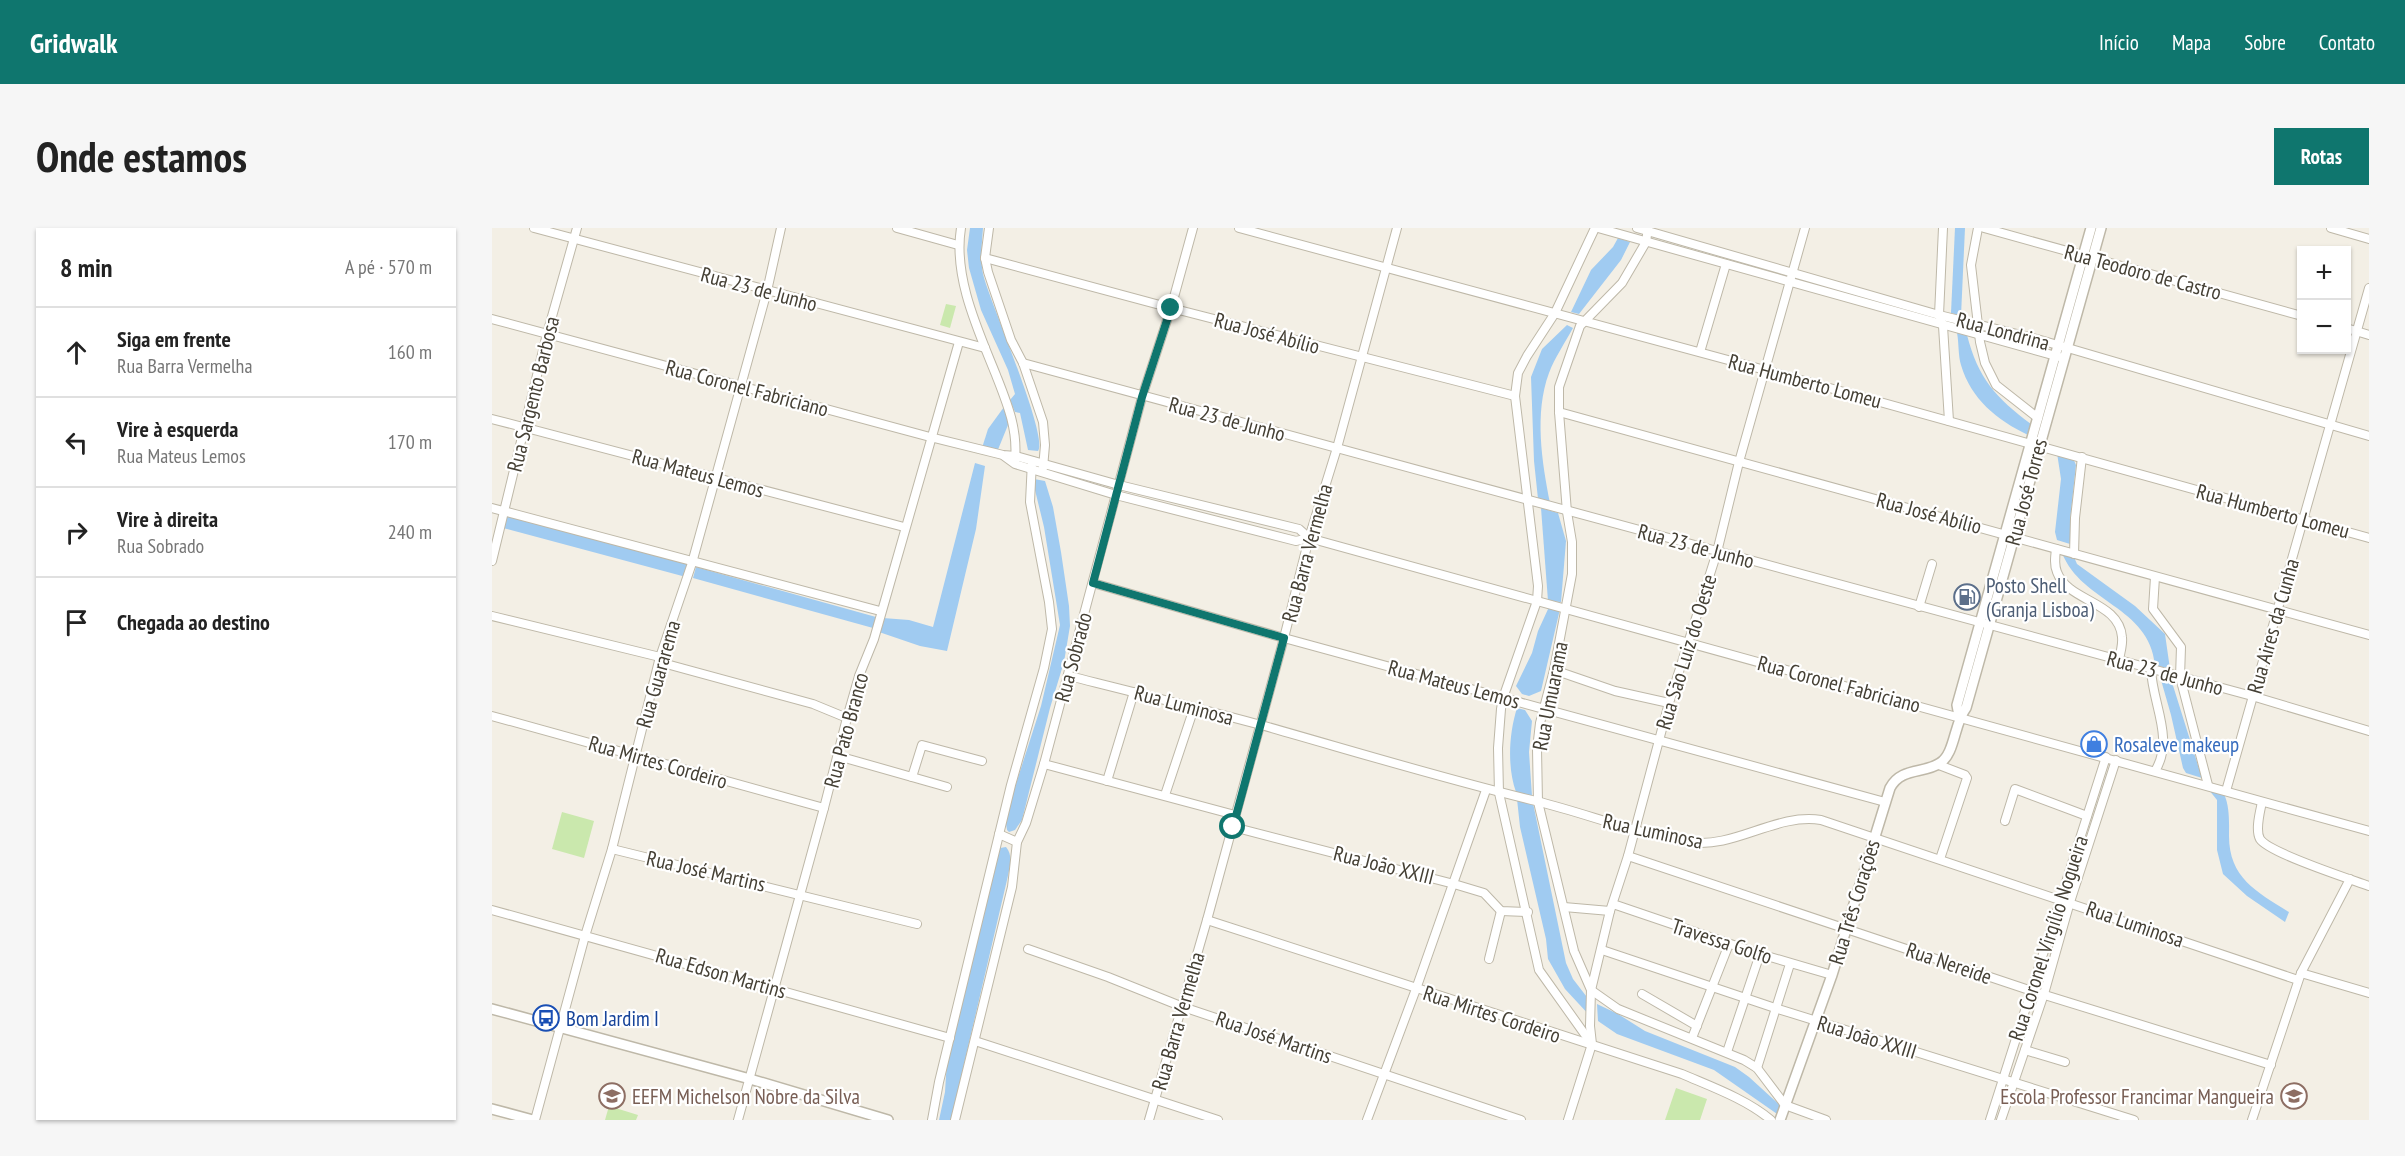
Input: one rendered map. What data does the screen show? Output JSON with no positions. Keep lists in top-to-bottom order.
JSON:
{
  "streets": {
    "street": [
      "Rua Teodoro de Castro",
      "Rua 23 de Junho",
      "Rua Londrina",
      "Rua José Abílio",
      "Rua Humberto Lomeu",
      "Rua Coronel Fabriciano",
      "Rua Sargento Barbosa",
      "Rua Mateus Lemos",
      "Rua José Torres",
      "Rua Barra Vermelha",
      "Rua Aires da Cunha",
      "Rua São Luiz do Oeste",
      "Rua Sobrado",
      "Rua Guararema",
      "Rua Umuarama",
      "Rua Luminosa",
      "Rua Pato Branco",
      "Rua Mirtes Cordeiro",
      "Rua João XXIII",
      "Rua José Martins",
      "Rua Três Corações",
      "Rua Coronel Virgílio Nogueira",
      "Travessa Golfo",
      "Rua Nereide",
      "Rua Edson Martins"
    ]
  },
  "crossings": [
    ["Rua Teodoro de Castro", "Rua José Torres"],
    ["Rua 23 de Junho", "Rua Sargento Barbosa"],
    ["Rua 23 de Junho", "Rua José Torres"],
    ["Rua 23 de Junho", "Rua Barra Vermelha"],
    ["Rua 23 de Junho", "Rua Aires da Cunha"],
    ["Rua 23 de Junho", "Rua São Luiz do Oeste"],
    ["Rua 23 de Junho", "Rua Sobrado"],
    ["Rua 23 de Junho", "Rua Guararema"],
    ["Rua 23 de Junho", "Rua Umuarama"],
    ["Rua 23 de Junho", "Rua Pato Branco"],
    ["Rua Londrina", "Rua José Torres"],
    ["Rua Londrina", "Rua Aires da Cunha"],
    ["Rua Londrina", "Rua São Luiz do Oeste"],
    ["Rua Londrina", "Rua Umuarama"],
    ["Rua José Abílio", "Rua José Torres"],
    ["Rua José Abílio", "Rua Barra Vermelha"],
    ["Rua José Abílio", "Rua Aires da Cunha"],
    ["Rua José Abílio", "Rua São Luiz do Oeste"],
    ["Rua José Abílio", "Rua Sobrado"],
    ["Rua José Abílio", "Rua Umuarama"],
    ["Rua Humberto Lomeu", "Rua José Torres"],
    ["Rua Humberto Lomeu", "Rua Barra Vermelha"],
    ["Rua Humberto Lomeu", "Rua Aires da Cunha"],
    ["Rua Humberto Lomeu", "Rua São Luiz do Oeste"],
    ["Rua Humberto Lomeu", "Rua Umuarama"],
    ["Rua Coronel Fabriciano", "Rua Sargento Barbosa"],
    ["Rua Coronel Fabriciano", "Rua José Torres"],
    ["Rua Coronel Fabriciano", "Rua Barra Vermelha"],
    ["Rua Coronel Fabriciano", "Rua Aires da Cunha"],
    ["Rua Coronel Fabriciano", "Rua São Luiz do Oeste"],
    ["Rua Coronel Fabriciano", "Rua Sobrado"],
    ["Rua Coronel Fabriciano", "Rua Guararema"],
    ["Rua Coronel Fabriciano", "Rua Umuarama"],
    ["Rua Coronel Fabriciano", "Rua Pato Branco"],
    ["Rua Coronel Fabriciano", "Rua Coronel Virgílio Nogueira"],
    ["Rua Sargento Barbosa", "Rua Mateus Lemos"],
    ["Rua Mateus Lemos", "Rua Barra Vermelha"],
    ["Rua Mateus Lemos", "Rua São Luiz do Oeste"],
    ["Rua Mateus Lemos", "Rua Sobrado"],
    ["Rua Mateus Lemos", "Rua Guararema"],
    ["Rua Mateus Lemos", "Rua Umuarama"],
    ["Rua Mateus Lemos", "Rua Pato Branco"],
    ["Rua Mateus Lemos", "Rua Três Corações"],
    ["Rua Barra Vermelha", "Rua Luminosa"],
    ["Rua Barra Vermelha", "Rua Mirtes Cordeiro"],
    ["Rua Barra Vermelha", "Rua João XXIII"],
    ["Rua Barra Vermelha", "Rua José Martins"],
    ["Rua São Luiz do Oeste", "Rua Umuarama"],
    ["Rua São Luiz do Oeste", "Rua Luminosa"],
    ["Rua São Luiz do Oeste", "Rua Mirtes Cordeiro"],
    ["Rua São Luiz do Oeste", "Rua João XXIII"],
    ["Rua São Luiz do Oeste", "Travessa Golfo"],
    ["Rua São Luiz do Oeste", "Rua Nereide"],
    ["Rua Sobrado", "Rua Luminosa"],
    ["Rua Sobrado", "Rua Edson Martins"],
    ["Rua Guararema", "Rua Mirtes Cordeiro"],
    ["Rua Guararema", "Rua José Martins"],
    ["Rua Guararema", "Rua Edson Martins"],
    ["Rua Umuarama", "Rua Luminosa"],
    ["Rua Umuarama", "Rua Mirtes Cordeiro"],
    ["Rua Umuarama", "Rua Três Corações"],
    ["Rua Umuarama", "Travessa Golfo"],
    ["Rua Luminosa", "Rua Três Corações"],
    ["Rua Luminosa", "Rua Coronel Virgílio Nogueira"],
    ["Rua Pato Branco", "Rua Mirtes Cordeiro"],
    ["Rua Pato Branco", "Rua José Martins"],
    ["Rua Pato Branco", "Rua Edson Martins"],
    ["Rua João XXIII", "Rua Três Corações"],
    ["Rua João XXIII", "Rua Coronel Virgílio Nogueira"],
    ["Rua Três Corações", "Travessa Golfo"],
    ["Rua Três Corações", "Rua Nereide"],
    ["Rua Coronel Virgílio Nogueira", "Rua Nereide"]
  ],
  "places": {
    "fuel station": ["Posto Shell (Granja Lisboa)"],
    "shop": ["Rosaleve makeup"],
    "bus stop": ["Bom Jardim I"],
    "school or university": ["EEFM Michelson Nobre da Silva", "Escola Professor Francimar Mangueira"]
  },
  "page": {
    "header": "Gridwalk",
    "nav": [
      "Início",
      "Mapa",
      "Sobre",
      "Contato"
    ],
    "buttons": "Rotas",
    "title": "Onde estamos",
    "heading": ["8 min", "A pé · 570 m"],
    "map_buttons": ["+", "−"],
    "list": [
      ["Siga em frente", "Rua Barra Vermelha", "160 m"],
      ["Vire à esquerda", "Rua Mateus Lemos", "170 m"],
      ["Vire à direita", "Rua Sobrado", "240 m"],
      "Chegada ao destino"
    ]
  }
}
